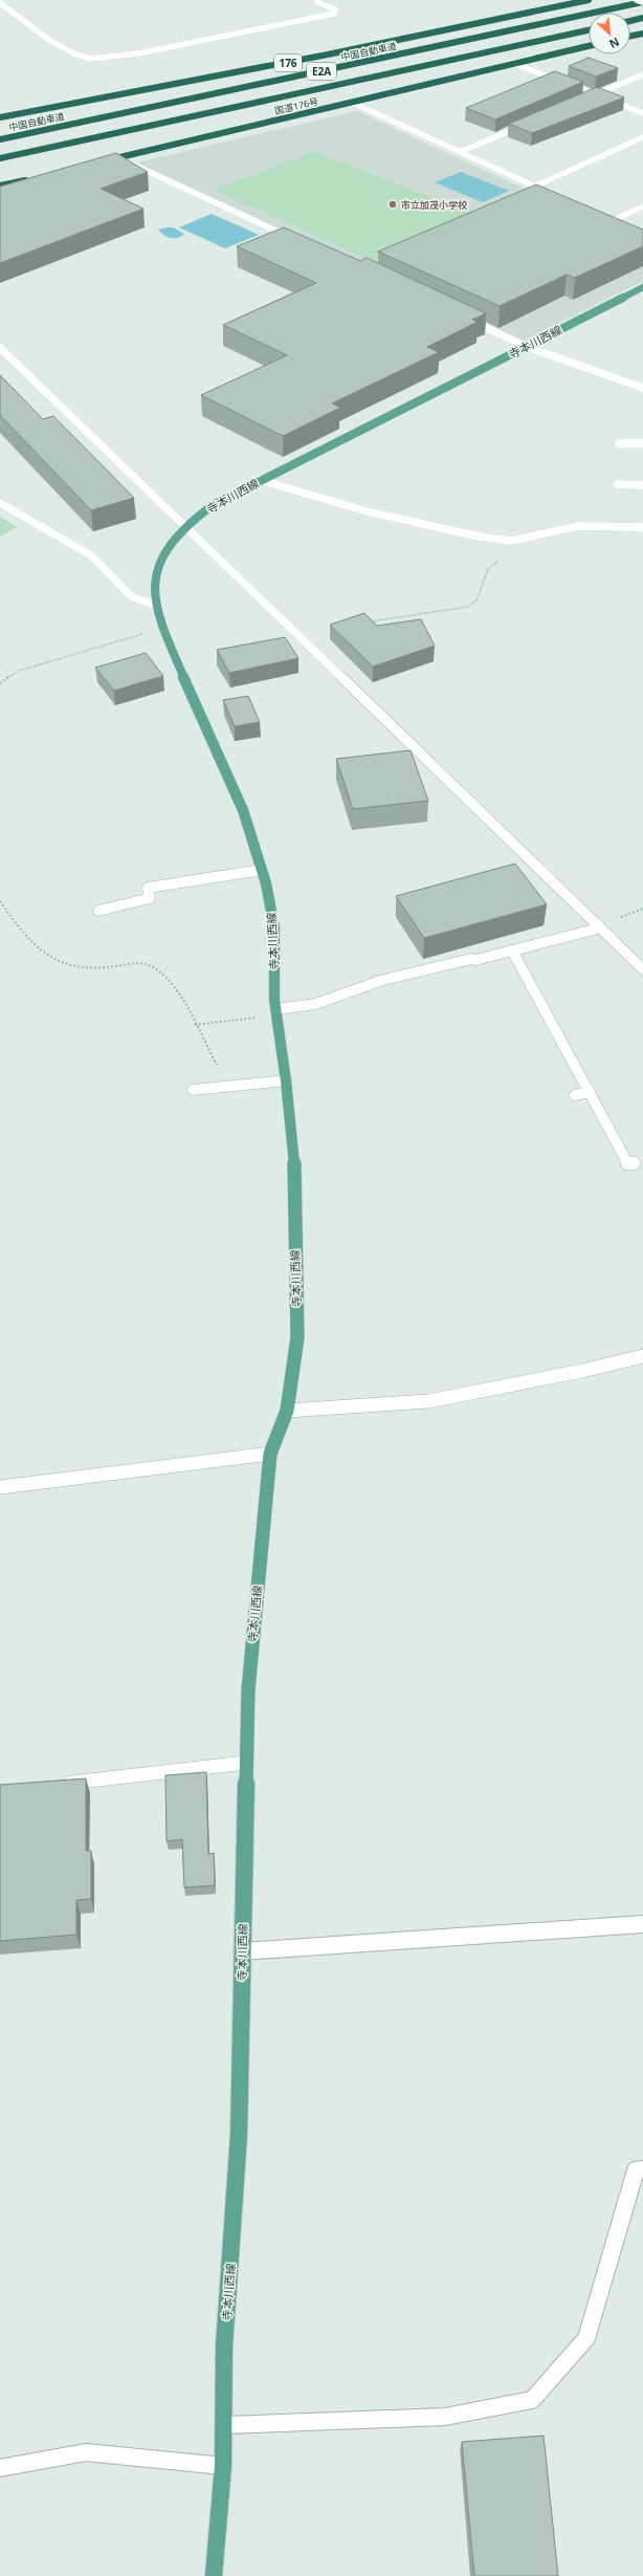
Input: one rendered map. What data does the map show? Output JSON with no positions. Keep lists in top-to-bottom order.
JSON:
{
  "streets": {
    "highway": [
      "中国自動車道",
      "176",
      "E2A",
      "国道176号"
    ],
    "main road": ["寺本川西線"]
  },
  "places": ["市立加茂小学校"],
  "north": "bottom right"
}
